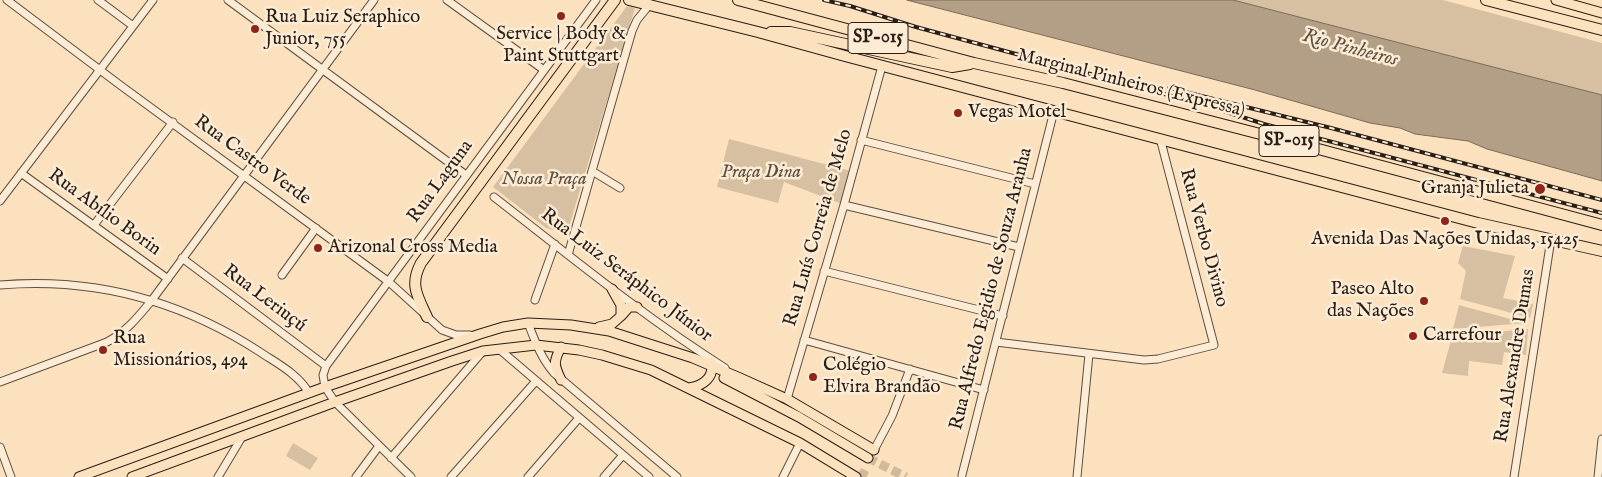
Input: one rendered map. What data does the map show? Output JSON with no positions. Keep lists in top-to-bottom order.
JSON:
{
  "streets": {
    "highway": ["SP-015", "Marginal Pinheiros (Expressa)"],
    "street": [
      "Rua Castro Verde",
      "Rua Laguna",
      "Rua Abílio Borin",
      "Rua Luís Correia de Melo",
      "Rua Verbo Divino",
      "Rua Luiz Seráphico Júnior",
      "Rua Alfredo Egidio de Souza Aranha",
      "Rua Leriuçú",
      "Rua Alexandre Dumas"
    ]
  },
  "crossings": [
    ["Rua Castro Verde", "Rua Laguna"],
    ["Rua Laguna", "Rua Leriuçú"]
  ],
  "water": ["Rio Pinheiros"],
  "parks": ["Praça Dina", "Nossa Praça"],
  "places": [
    "Service | Body & Paint Stuttgart",
    "Rua Luiz Seraphico Junior, 755",
    "Vegas Motel",
    "Granja Julieta",
    "Avenida Das Nações Unidas, 15425",
    "Arizonal Cross Media",
    "Paseo Alto das Nações",
    "Carrefour",
    "Rua Missionários, 494",
    "Colégio Elvira Brandão"
  ]
}
